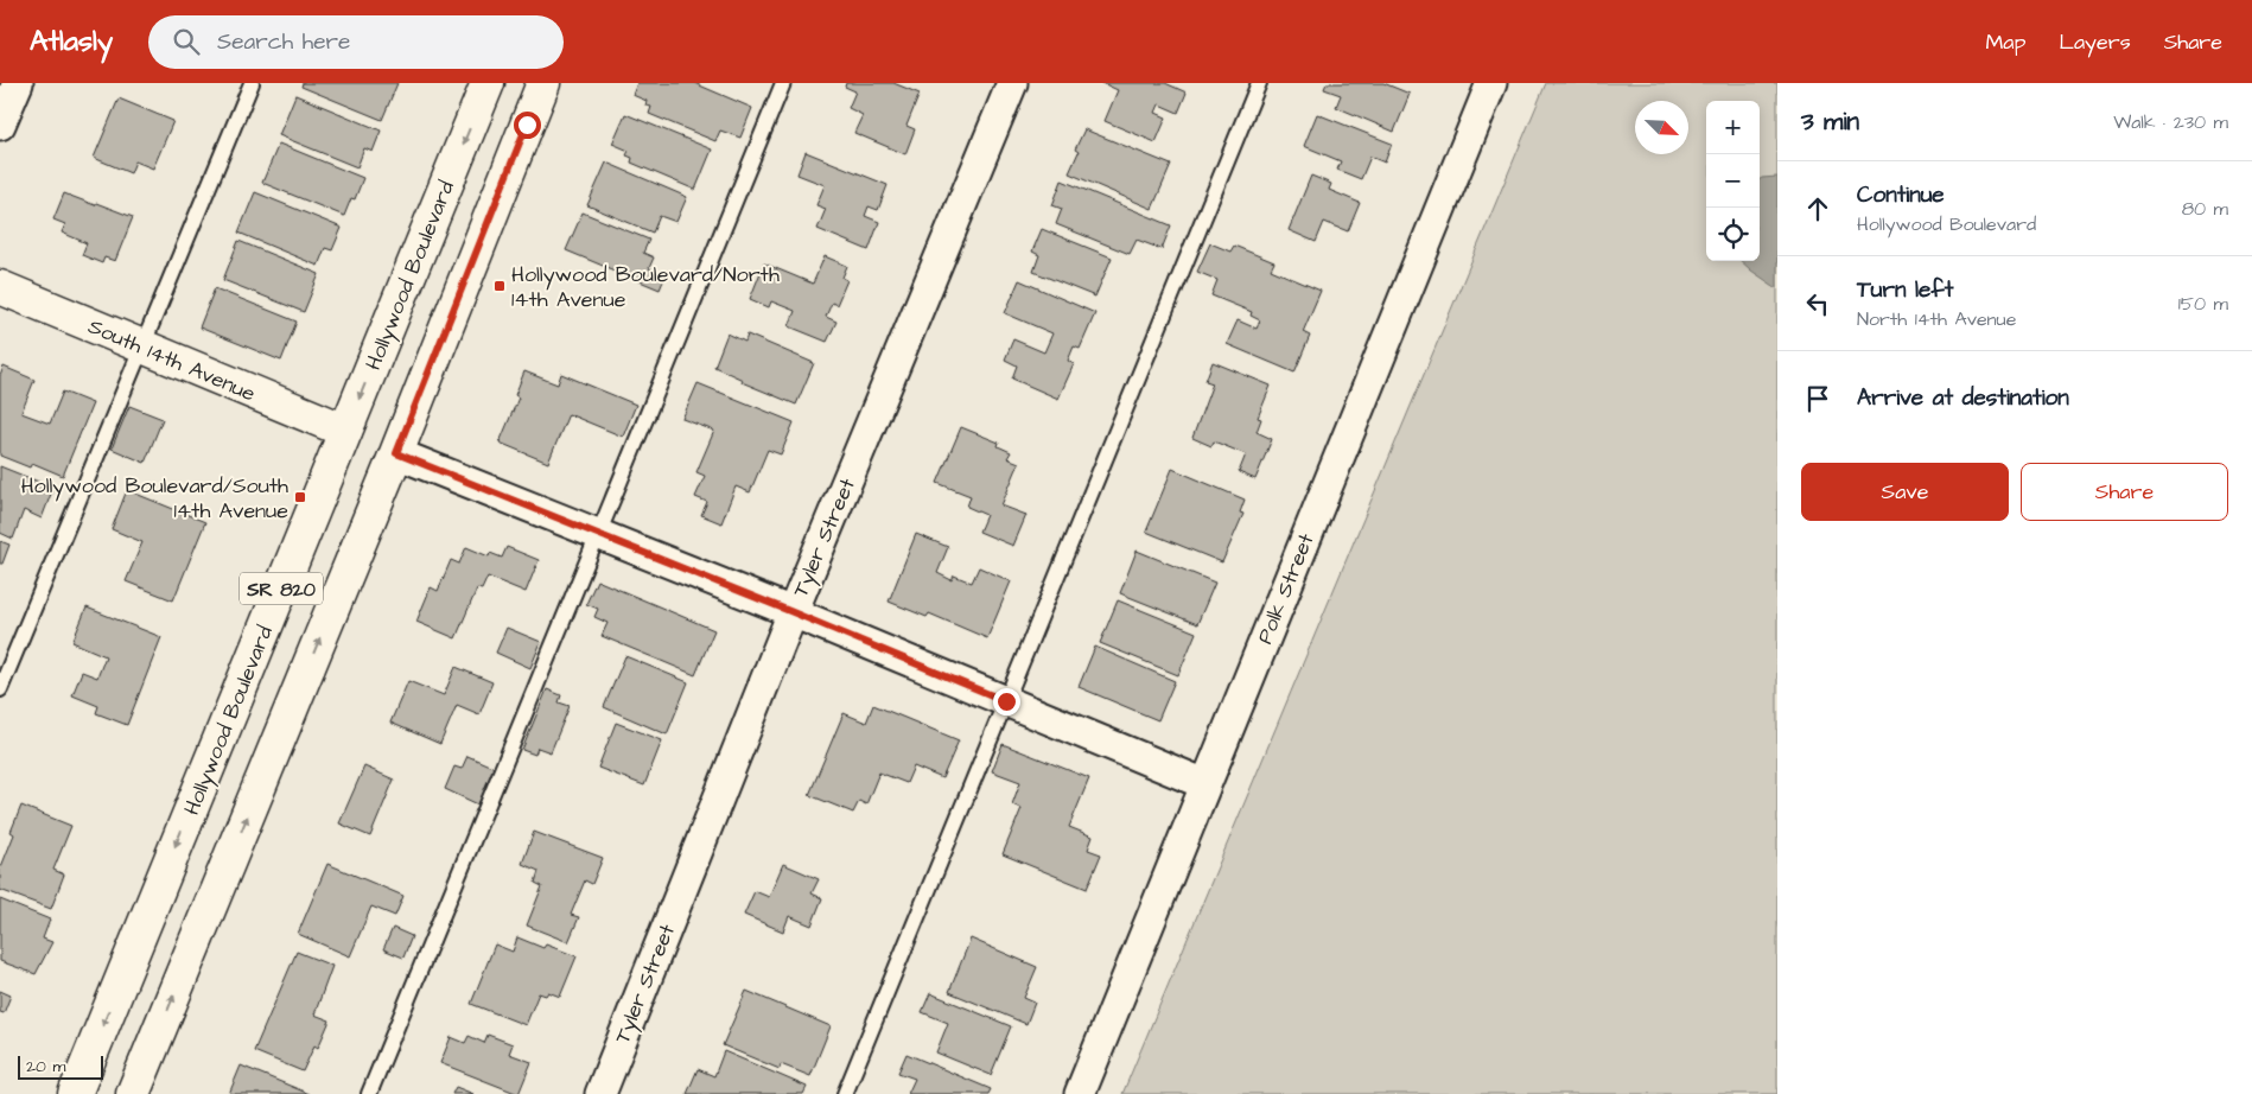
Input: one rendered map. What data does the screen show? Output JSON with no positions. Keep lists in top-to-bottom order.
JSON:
{
  "streets": {
    "main road": ["Hollywood Boulevard", "South 14th Avenue", "SR 820"],
    "street": ["Tyler Street", "Polk Street"]
  },
  "crossings": [
    ["Hollywood Boulevard", "South 14th Avenue"]
  ],
  "places": {
    "transit": ["Hollywood Boulevard/North 14th Avenue", "Hollywood Boulevard/South 14th Avenue"]
  },
  "scale_bar": "20 m",
  "north": "bottom right",
  "page": {
    "header": "Atlasly",
    "search": "Search here",
    "nav": ["Map", "Layers", "Share"],
    "heading": ["3 min", "Walk · 230 m"],
    "map_buttons": ["+", "−"],
    "list": [
      ["Continue", "Hollywood Boulevard", "80 m"],
      ["Turn left", "North 14th Avenue", "150 m"],
      "Arrive at destination"
    ],
    "buttons": ["Save", "Share"],
    "scale": "20 m"
  }
}
